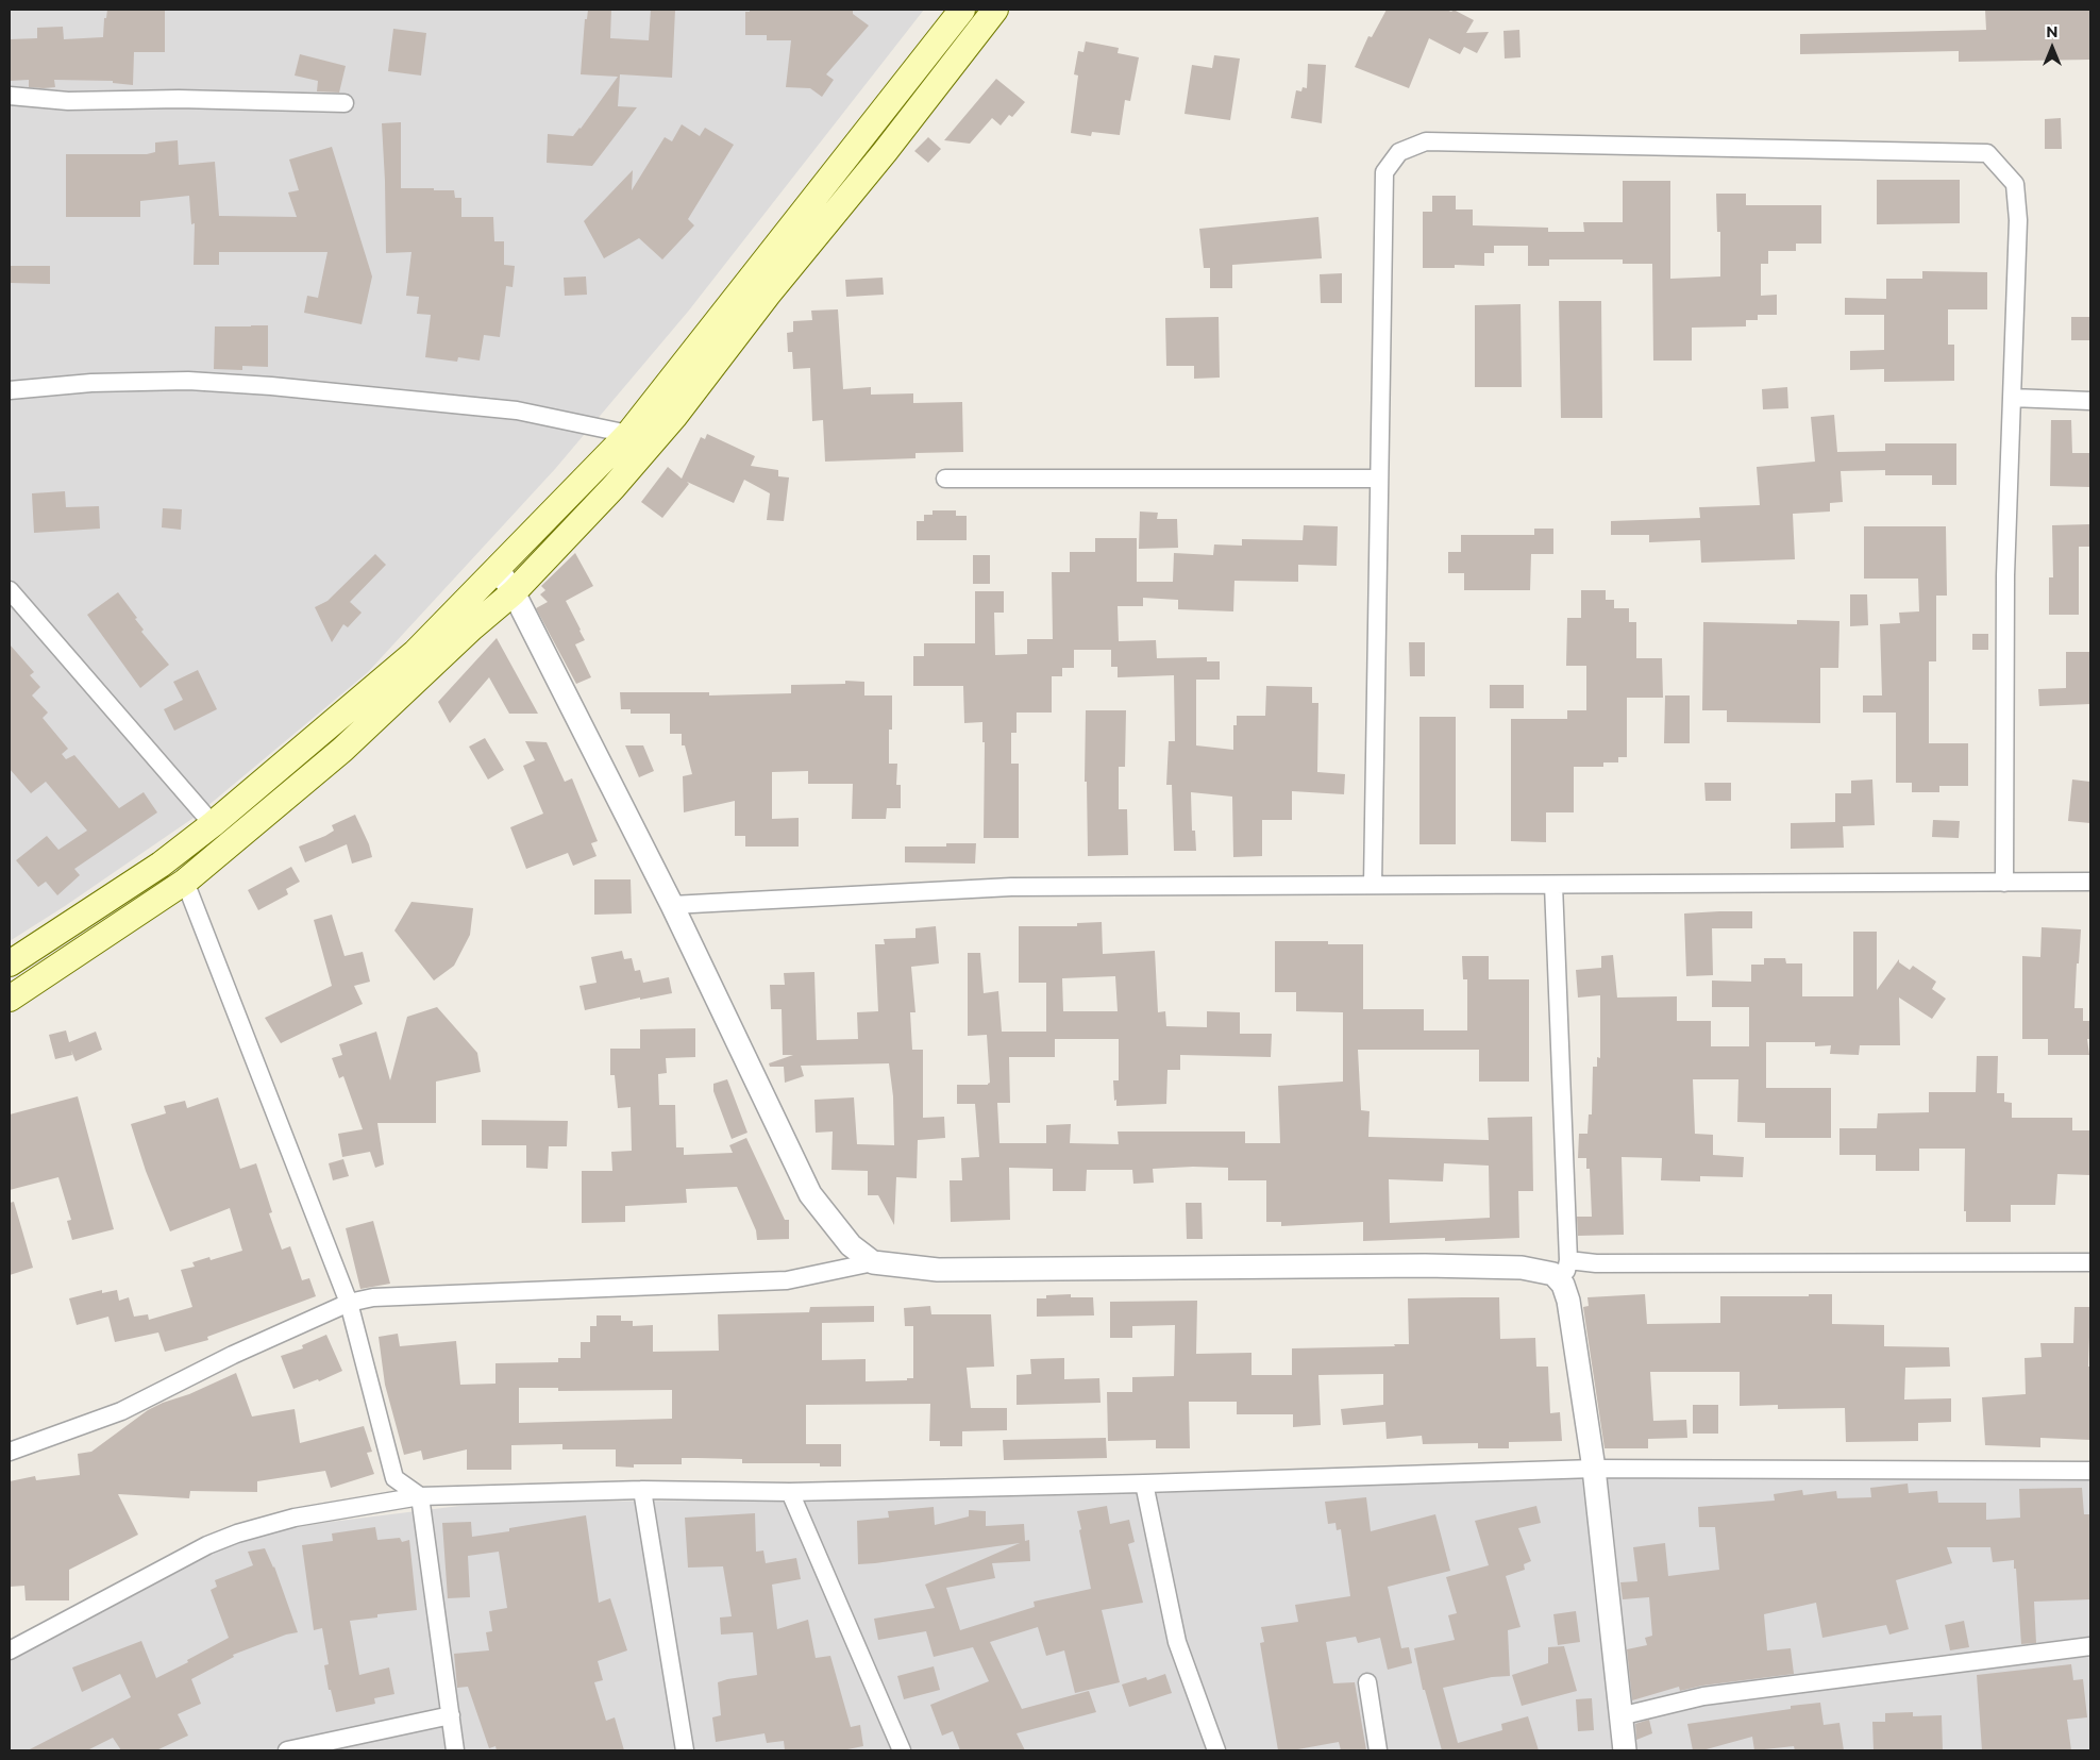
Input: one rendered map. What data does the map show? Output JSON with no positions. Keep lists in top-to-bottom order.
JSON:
{
  "north": "top"
}
